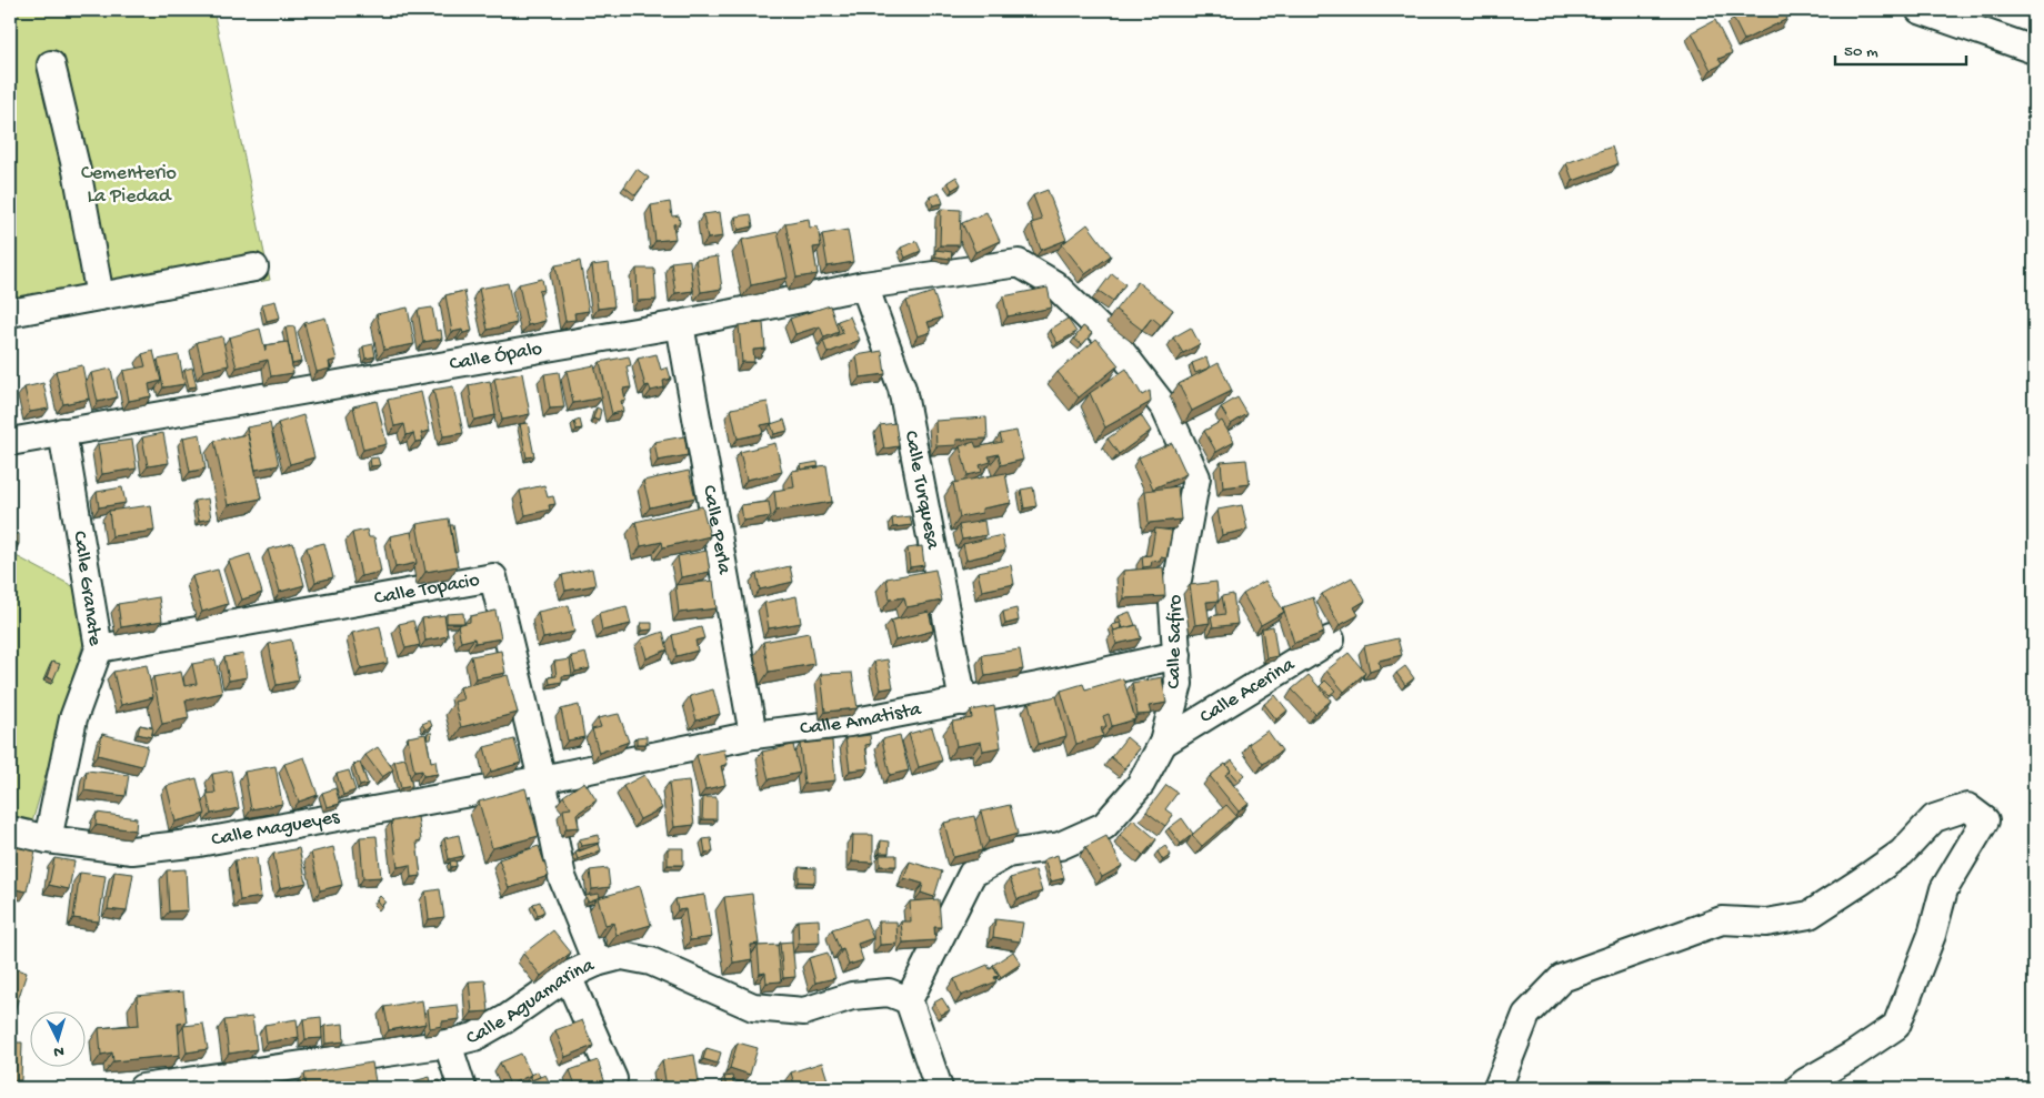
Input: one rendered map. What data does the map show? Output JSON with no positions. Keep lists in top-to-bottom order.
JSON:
{
  "streets": {
    "street": [
      "Calle Ópalo",
      "Calle Turquesa",
      "Calle Perla",
      "Calle Granate",
      "Calle Topacio",
      "Calle Safiro",
      "Calle Acerina",
      "Calle Amatista",
      "Calle Magueyes",
      "Calle Aguamarina"
    ]
  },
  "crossings": [
    ["Calle Ópalo", "Calle Turquesa"],
    ["Calle Ópalo", "Calle Perla"],
    ["Calle Ópalo", "Calle Granate"],
    ["Calle Ópalo", "Calle Safiro"],
    ["Calle Turquesa", "Calle Amatista"],
    ["Calle Perla", "Calle Amatista"],
    ["Calle Granate", "Calle Topacio"],
    ["Calle Granate", "Calle Magueyes"],
    ["Calle Topacio", "Calle Amatista"],
    ["Calle Topacio", "Calle Magueyes"],
    ["Calle Topacio", "Calle Aguamarina"],
    ["Calle Safiro", "Calle Acerina"],
    ["Calle Safiro", "Calle Amatista"],
    ["Calle Safiro", "Calle Aguamarina"],
    ["Calle Amatista", "Calle Magueyes"]
  ],
  "parks": ["Cementerio La Piedad"],
  "scale_bar": "50 m",
  "north": "bottom"
}
